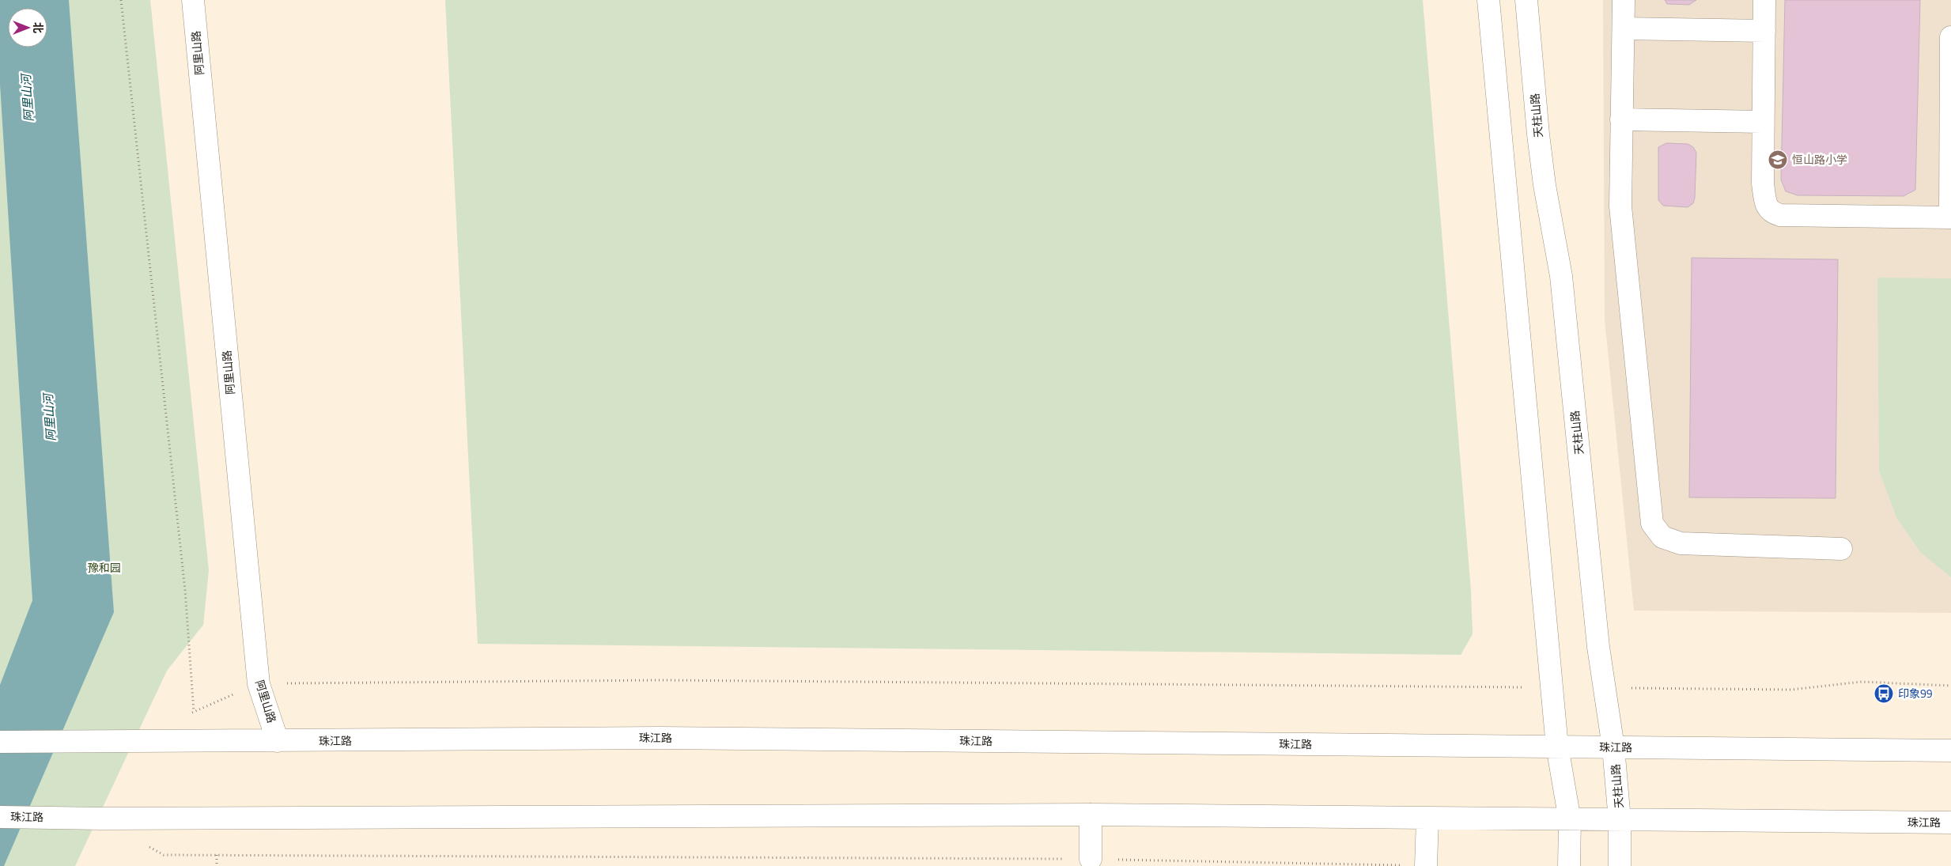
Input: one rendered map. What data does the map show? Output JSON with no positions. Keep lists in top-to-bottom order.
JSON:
{
  "streets": {
    "street": ["阿里山路", "天柱山路", "珠江路"]
  },
  "crossings": [
    ["阿里山路", "珠江路"],
    ["天柱山路", "珠江路"]
  ],
  "water": ["阿里山河"],
  "parks": ["豫和园"],
  "places": {
    "school or university": ["恒山路小学"],
    "bus stop": ["印象99"]
  },
  "north": "right"
}
